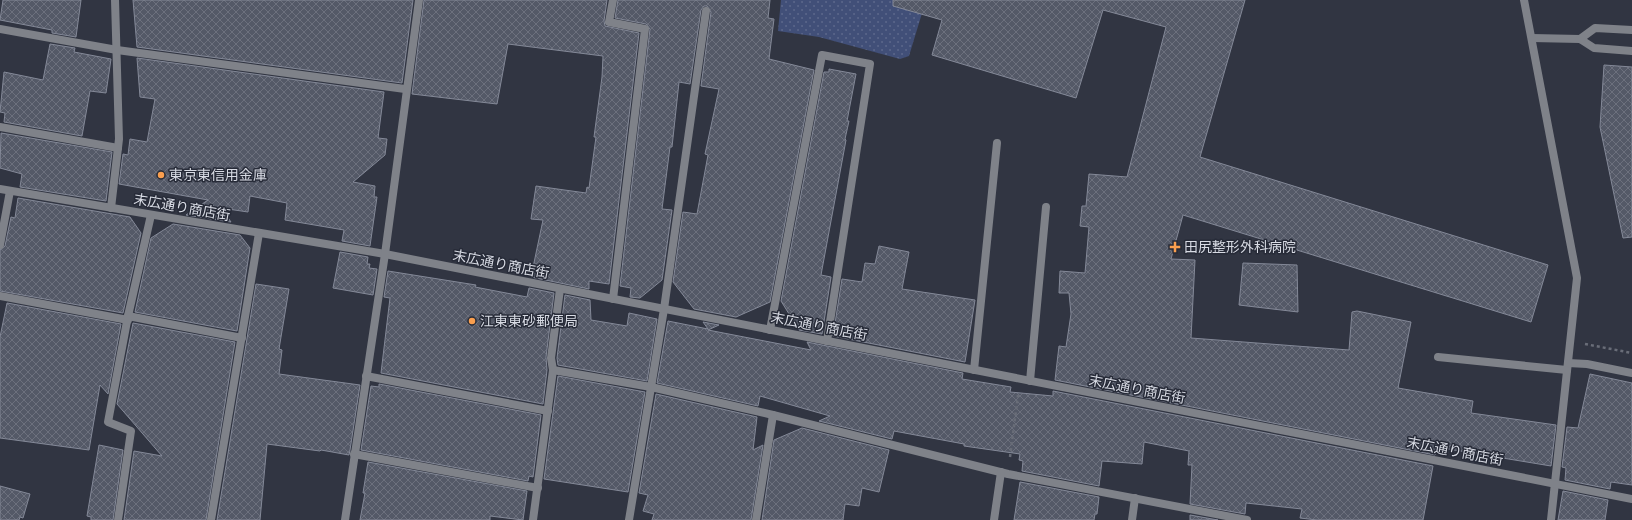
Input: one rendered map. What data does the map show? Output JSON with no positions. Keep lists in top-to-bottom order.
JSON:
{
  "streets": {
    "street": ["末広通り商店街"]
  },
  "places": {
    "other": ["東京東信用金庫", "江東東砂郵便局"],
    "health": ["田尻整形外科病院"]
  }
}
